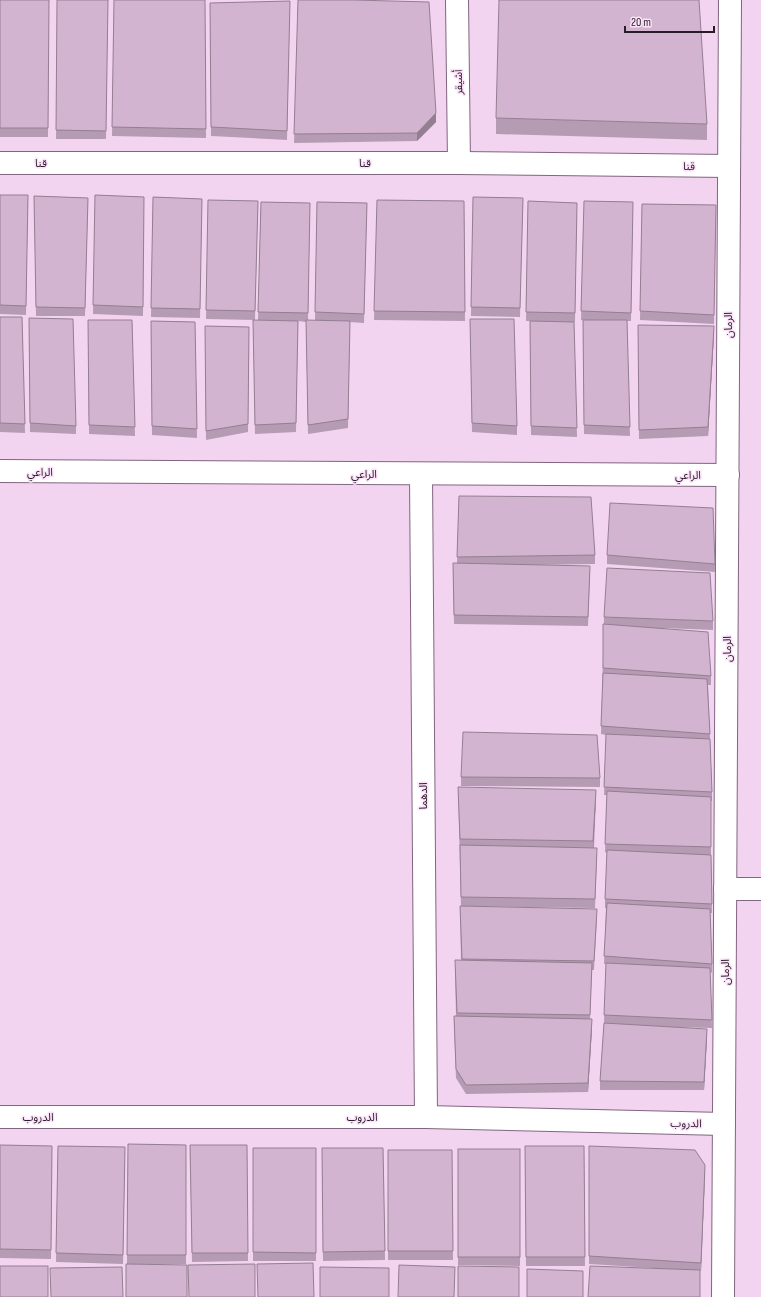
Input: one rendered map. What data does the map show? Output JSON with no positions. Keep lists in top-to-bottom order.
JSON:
{
  "streets": {
    "street": [
      "أشيقر",
      "قنا",
      "الرمان",
      "الراعي",
      "الدهما",
      "الدروب"
    ]
  },
  "crossings": [
    ["أشيقر", "قنا"],
    ["قنا", "الرمان"],
    ["الرمان", "الراعي"],
    ["الرمان", "الدروب"],
    ["الراعي", "الدهما"],
    ["الدهما", "الدروب"]
  ],
  "scale_bar": "20 m"
}
